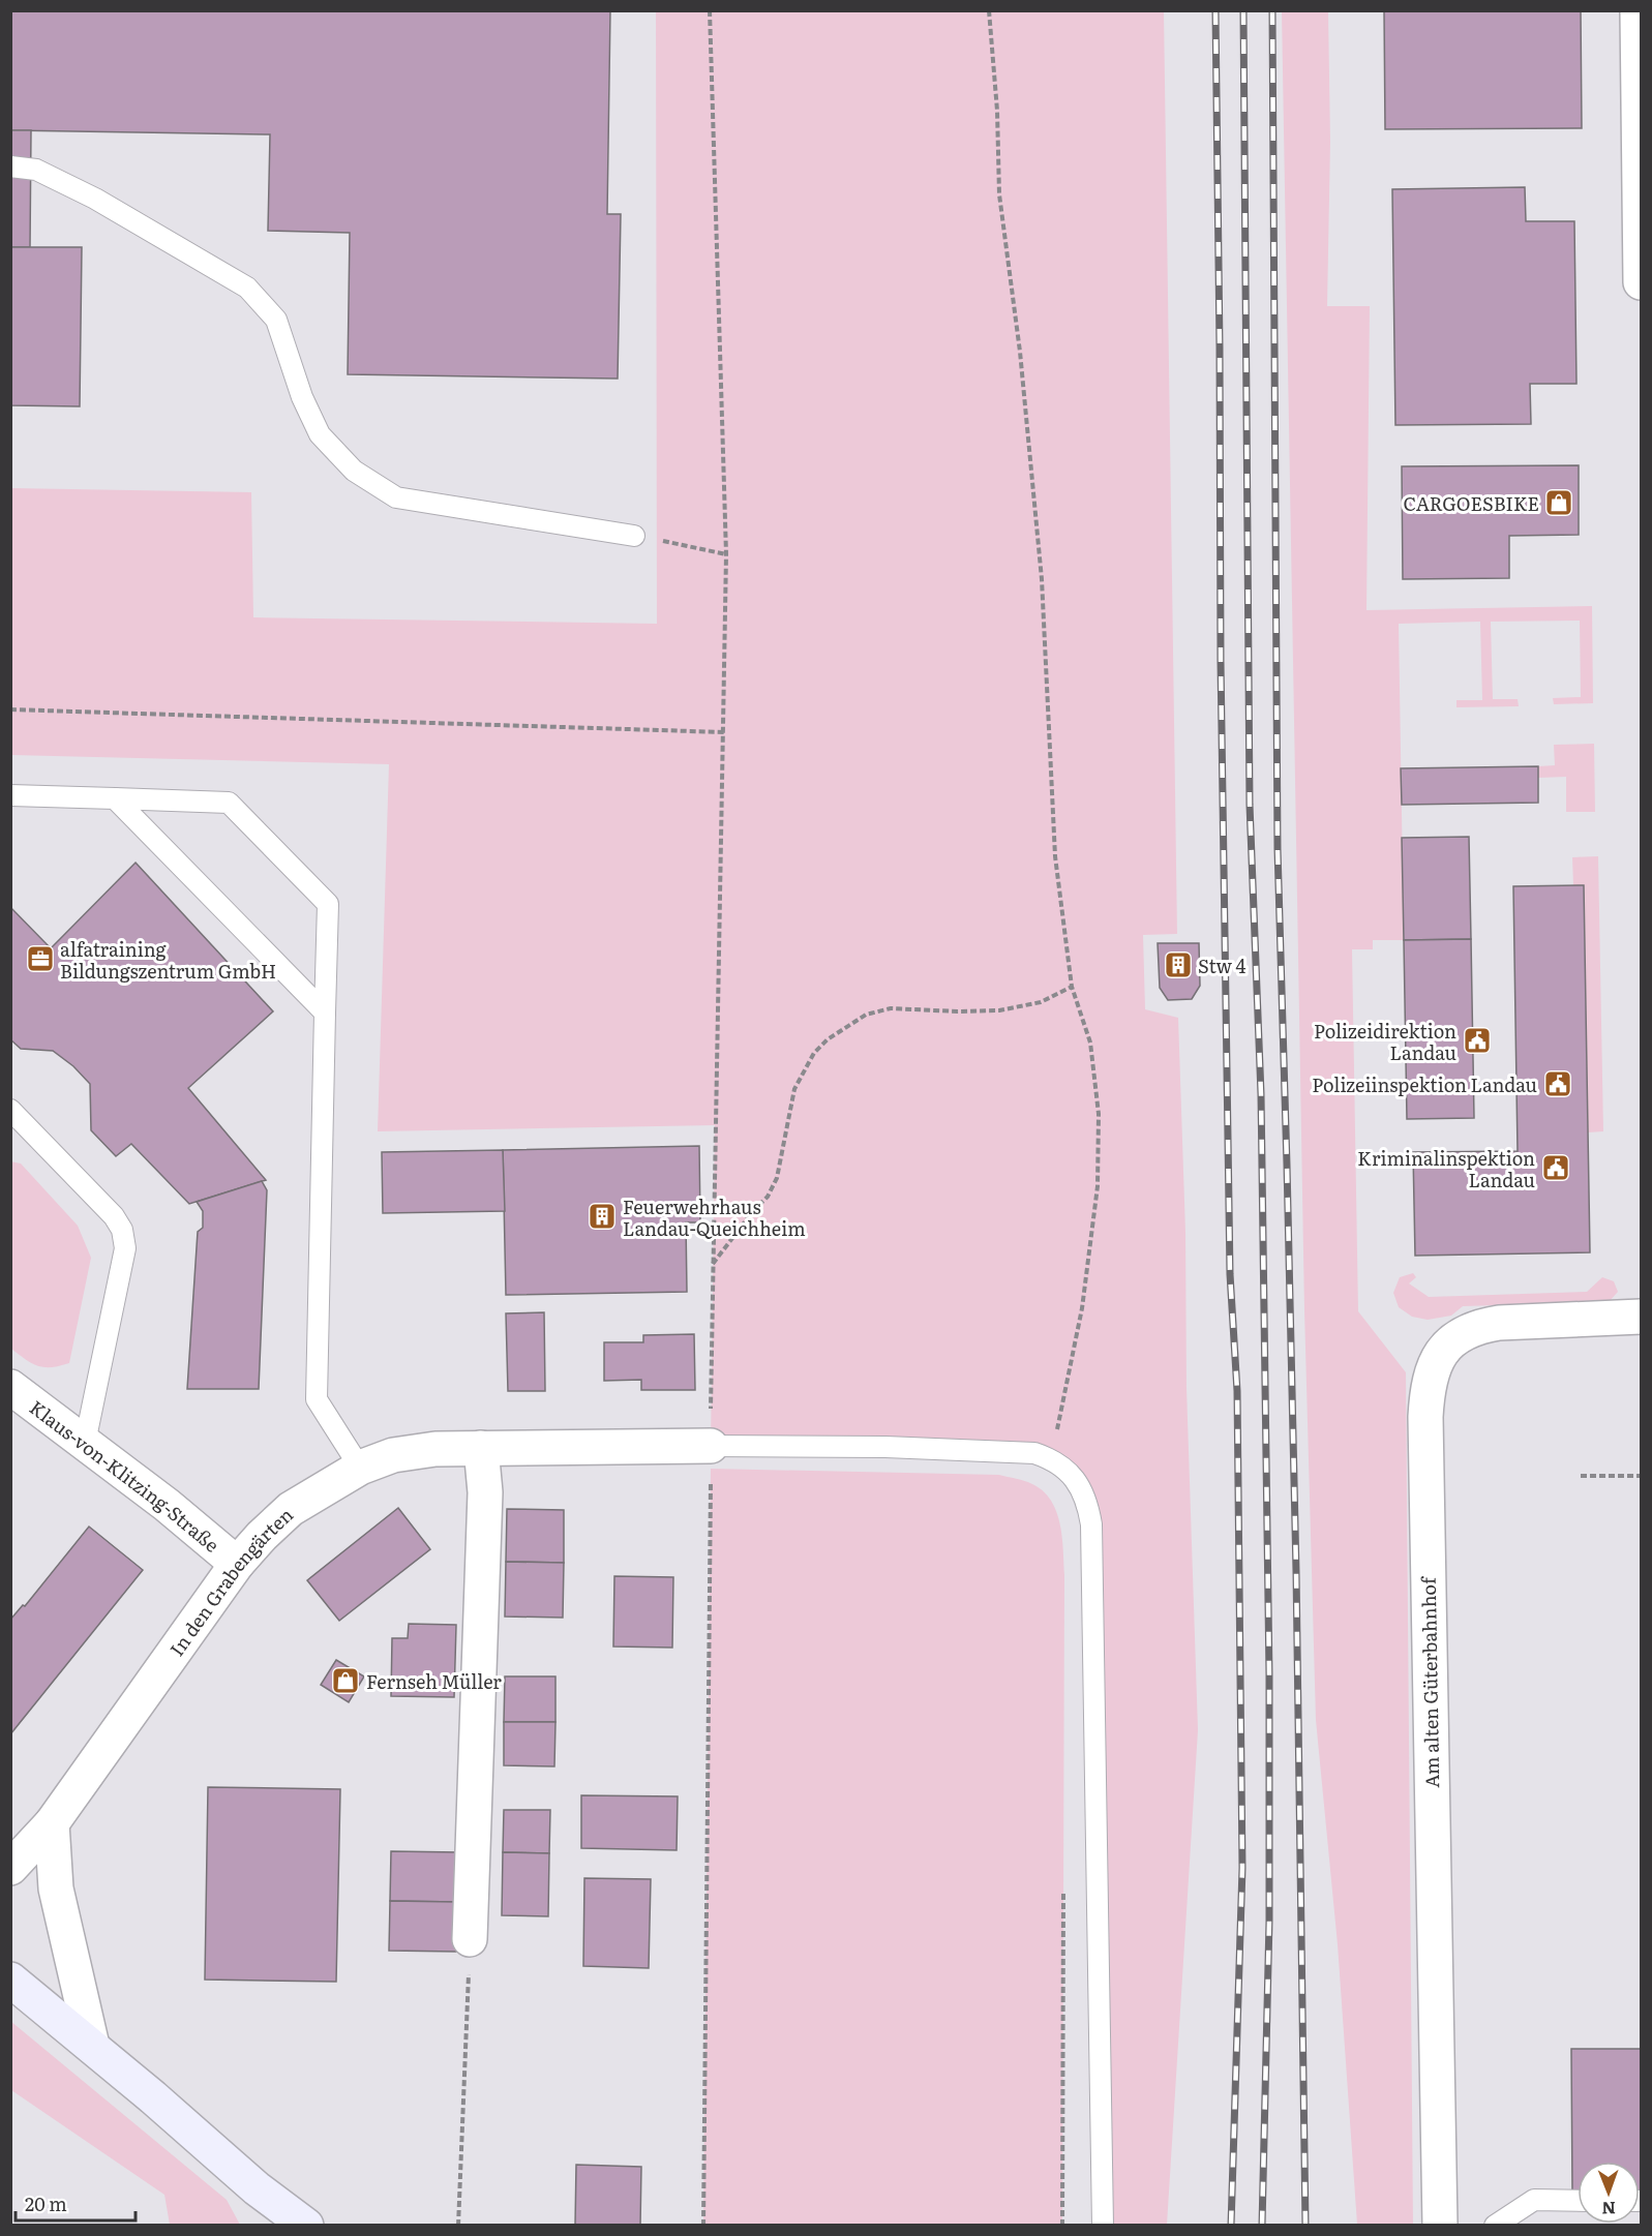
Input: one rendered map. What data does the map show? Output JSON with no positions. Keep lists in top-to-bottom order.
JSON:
{
  "streets": {
    "street": ["Klaus-von-Klitzing-Straße", "In den Grabengärten", "Am alten Güterbahnhof"]
  },
  "crossings": [
    ["Klaus-von-Klitzing-Straße", "In den Grabengärten"]
  ],
  "places": {
    "shop": ["CARGOESBIKE", "Fernseh Müller"],
    "office": ["alfatraining Bildungszentrum GmbH"],
    "building": ["Stw 4", "Feuerwehrhaus Landau-Queichheim"],
    "public building": ["Polizeidirektion Landau", "Polizeiinspektion Landau", "Kriminalinspektion Landau"]
  },
  "scale_bar": "20 m",
  "north": "bottom"
}
